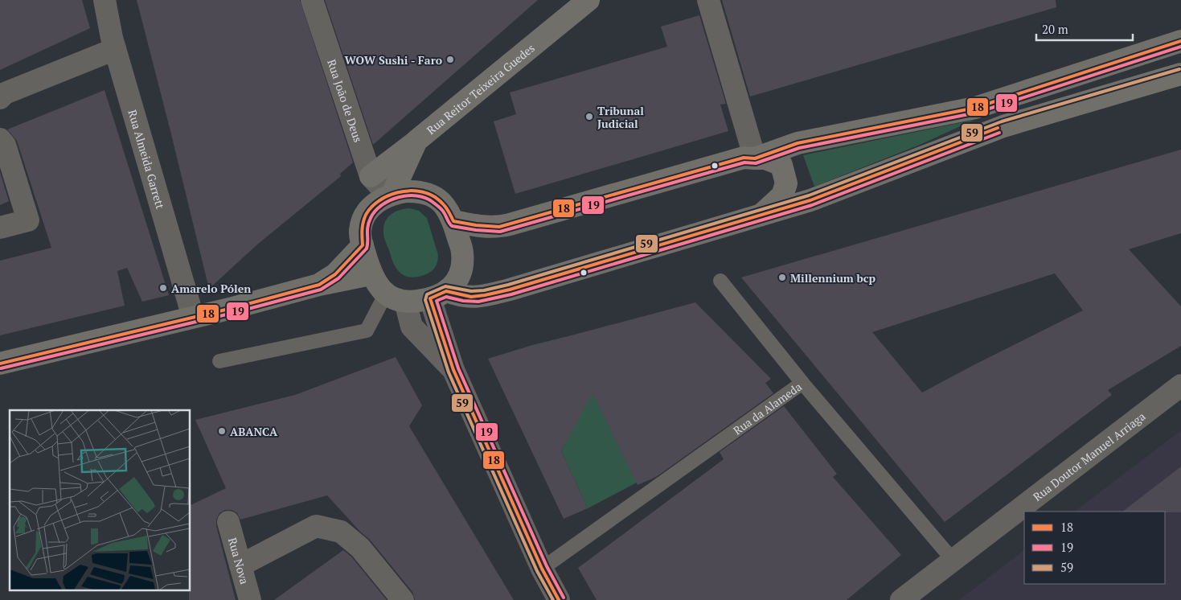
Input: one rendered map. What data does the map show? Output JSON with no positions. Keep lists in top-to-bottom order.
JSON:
{
  "streets": {
    "main road": ["Rua Reitor Teixeira Guedes"],
    "street": [
      "Rua João de Deus",
      "Rua Almeida Garrett",
      "Rua Doutor Manuel Arriaga",
      "Rua Nova"
    ],
    "lane": ["Rua da Alameda"]
  },
  "crossings": [
    ["Rua Reitor Teixeira Guedes", "Rua João de Deus"],
    ["Rua da Alameda", "Rua Doutor Manuel Arriaga"]
  ],
  "places": [
    "WOW Sushi - Faro",
    "Tribunal Judicial",
    "Millennium bcp",
    "Amarelo Pólen",
    "ABANCA"
  ],
  "lines": ["transit line 18", "transit line 19", "transit line 59"],
  "legend": ["18", "19", "59"],
  "scale_bar": "20 m"
}
